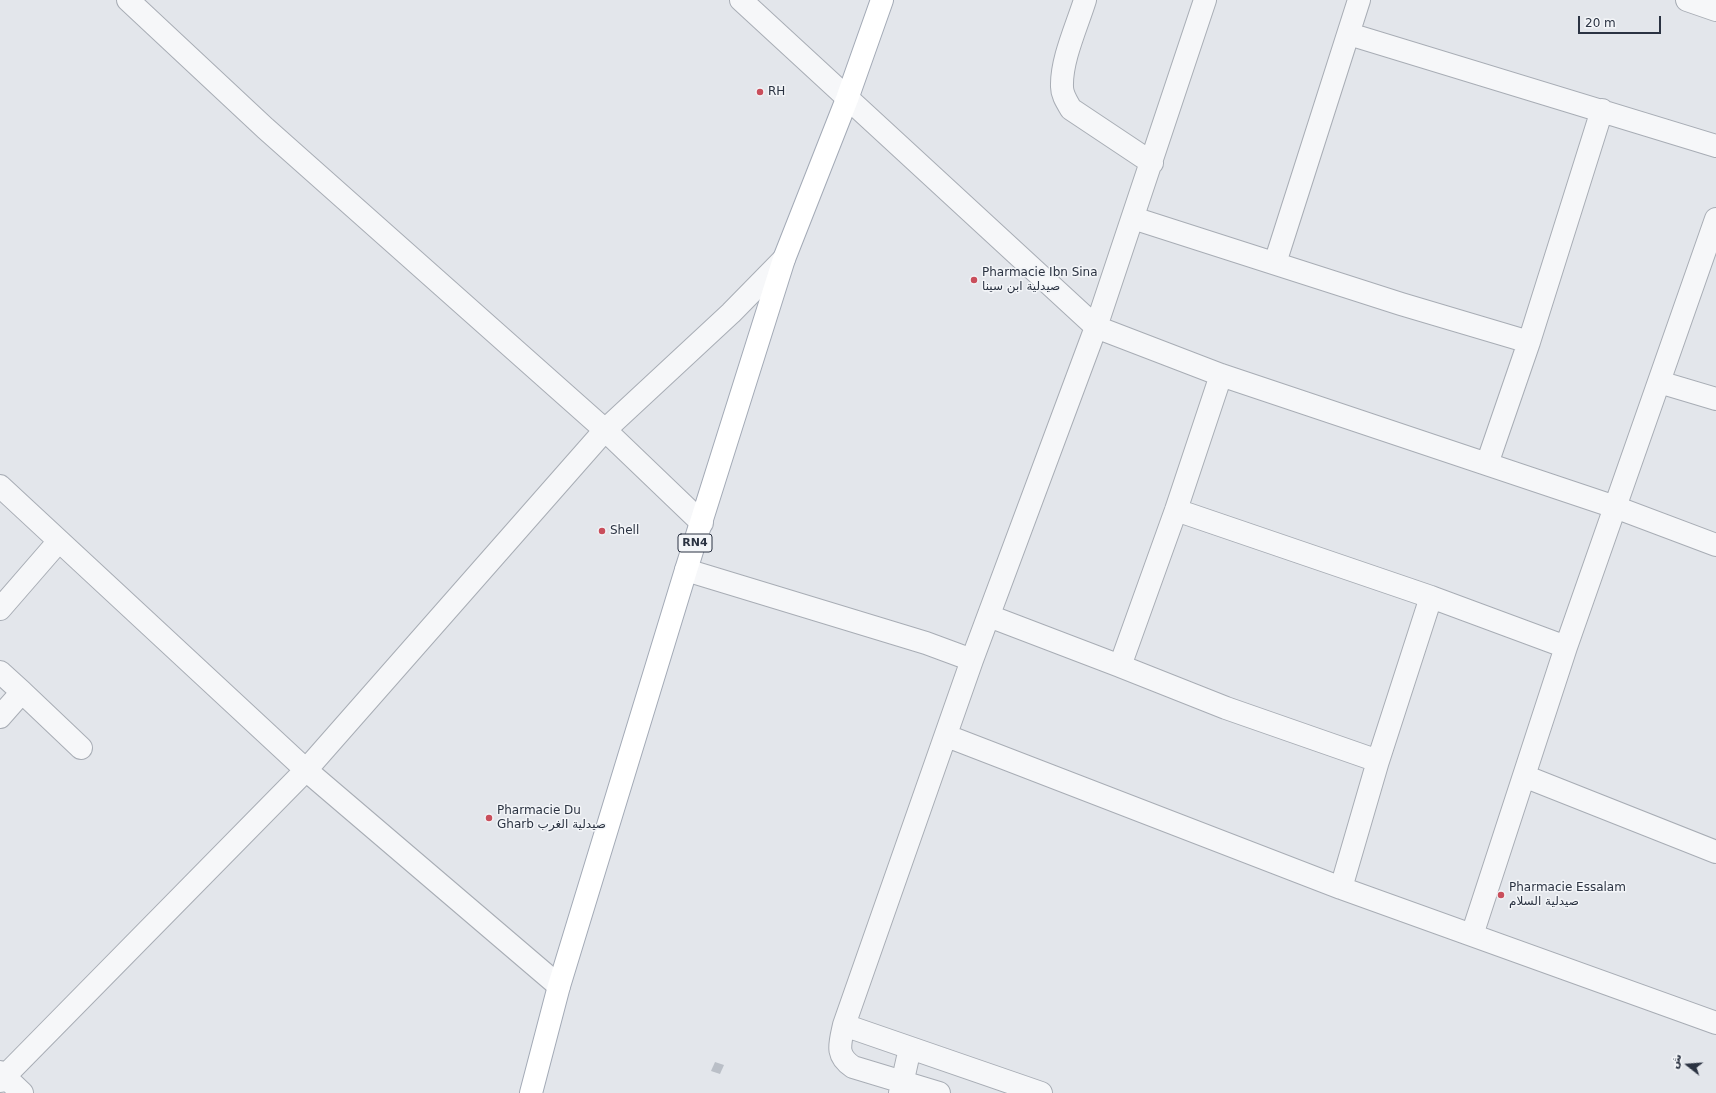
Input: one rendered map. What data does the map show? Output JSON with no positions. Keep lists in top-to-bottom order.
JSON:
{
  "streets": {
    "main road": ["RN4"]
  },
  "places": [
    "RH",
    "Pharmacie Ibn Sina صيدلية ابن سينا",
    "Shell",
    "Pharmacie Du Gharb صيدلية الغرب",
    "Pharmacie Essalam صيدلية السلام"
  ],
  "scale_bar": "20 m",
  "north": "left"
}
